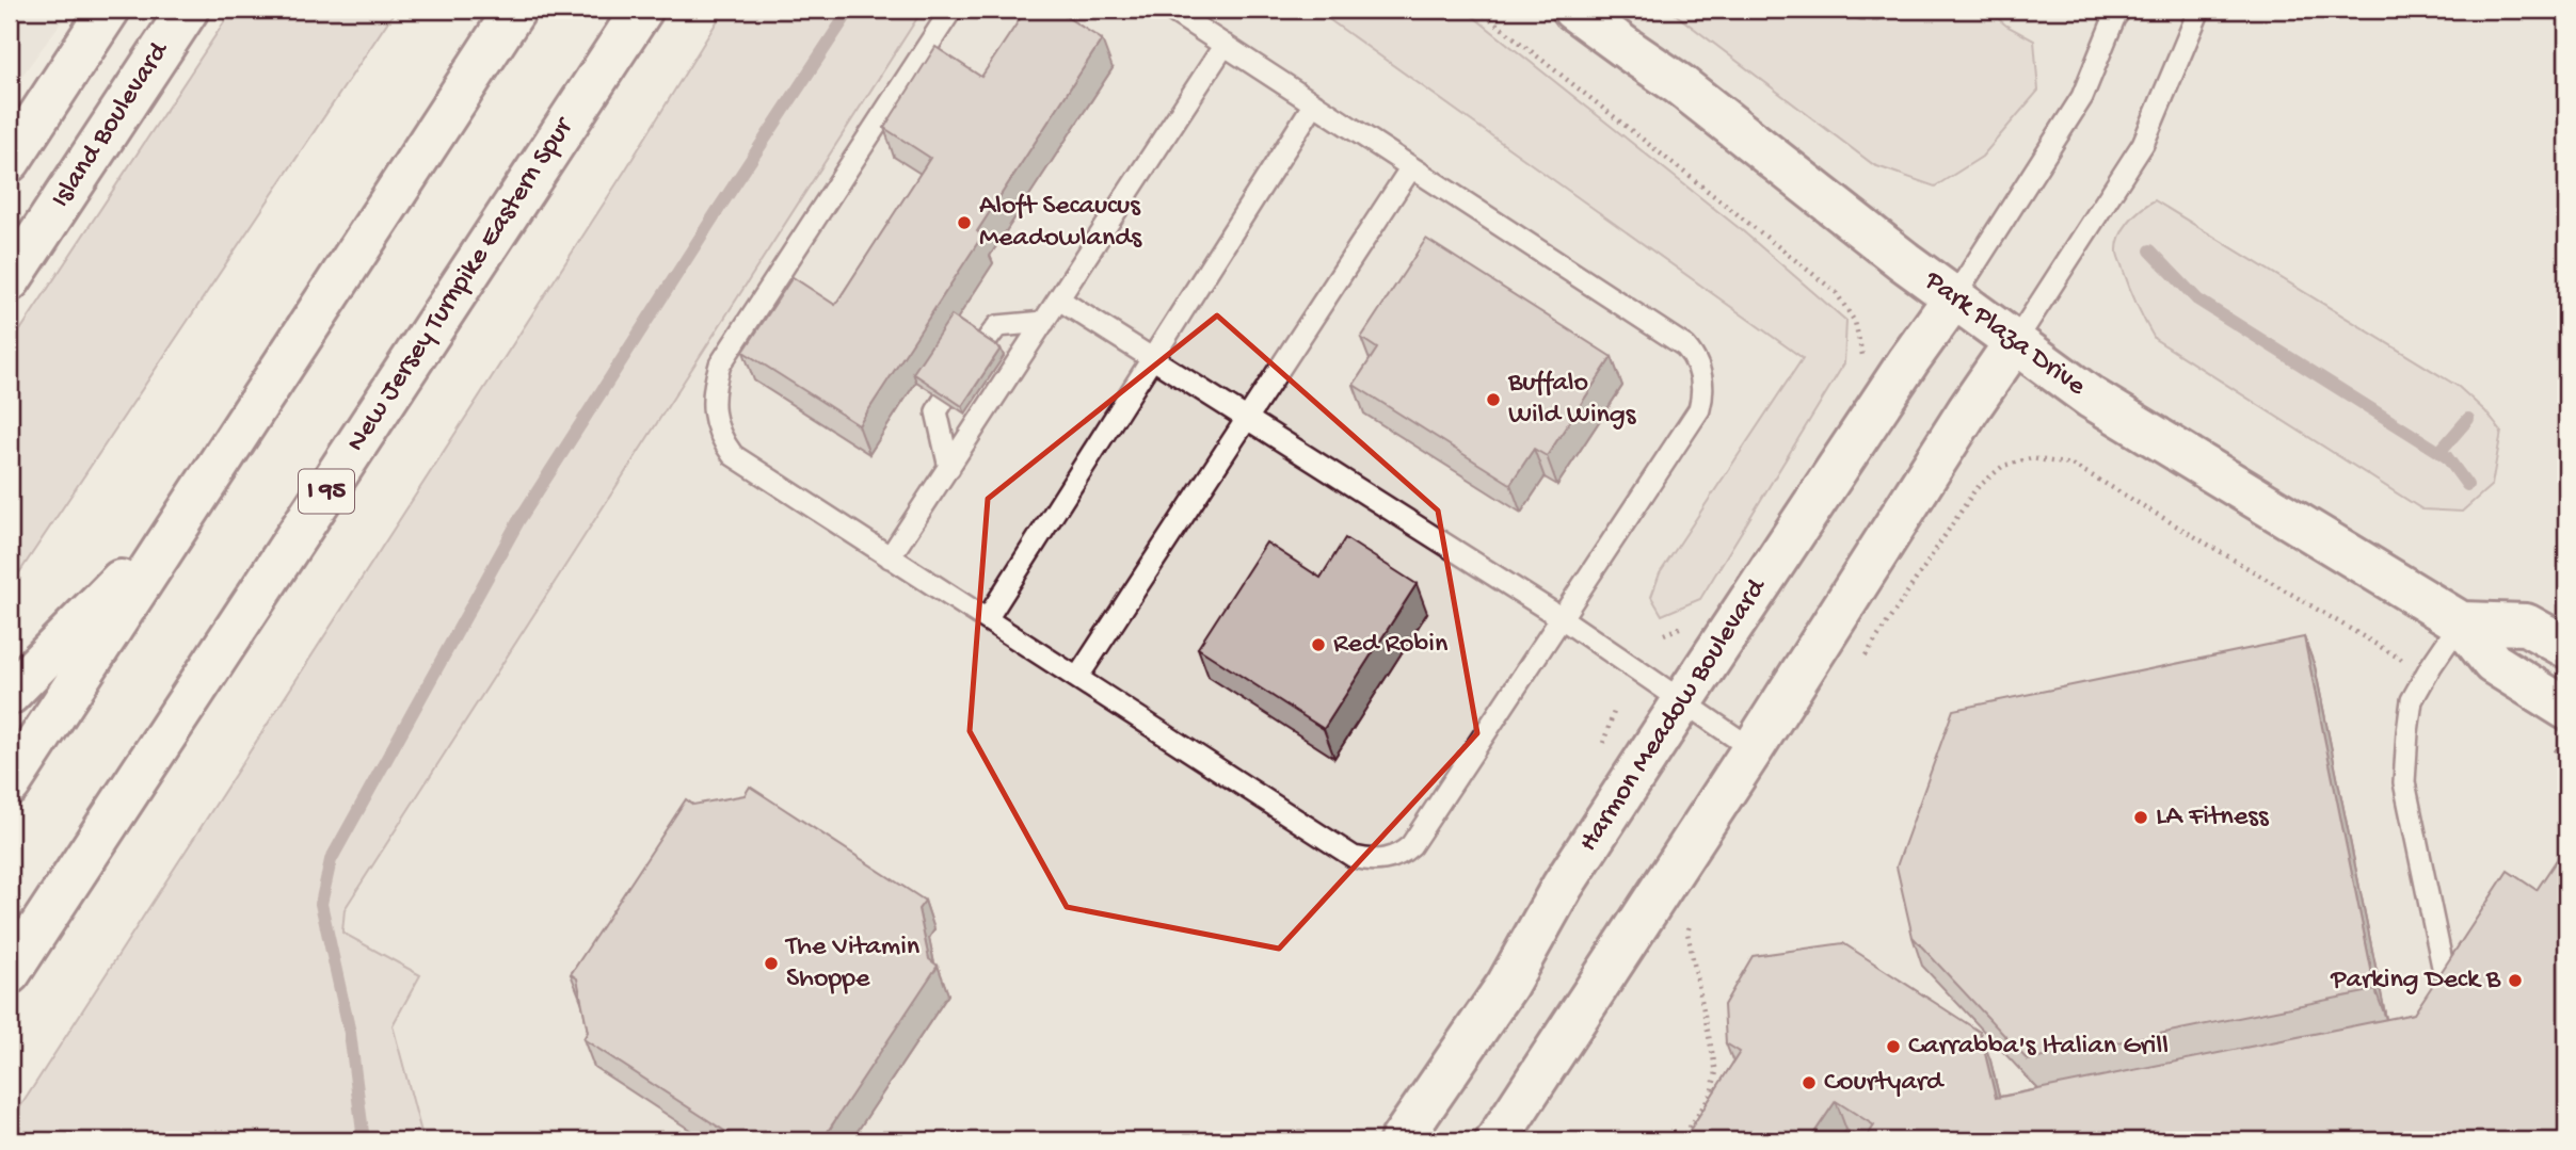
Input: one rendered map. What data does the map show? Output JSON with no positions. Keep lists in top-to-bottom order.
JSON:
{
  "streets": {
    "main road": [
      "Island Boulevard",
      "New Jersey Turnpike Eastern Spur",
      "Park Plaza Drive",
      "I 95",
      "Harmon Meadow Boulevard"
    ]
  },
  "crossings": [
    ["Park Plaza Drive", "Harmon Meadow Boulevard"]
  ],
  "places": [
    "Aloft Secaucus Meadowlands",
    "Buffalo Wild Wings",
    "Red Robin",
    "LA Fitness",
    "The Vitamin Shoppe",
    "Parking Deck B",
    "Carrabba's Italian Grill",
    "Courtyard"
  ]
}
